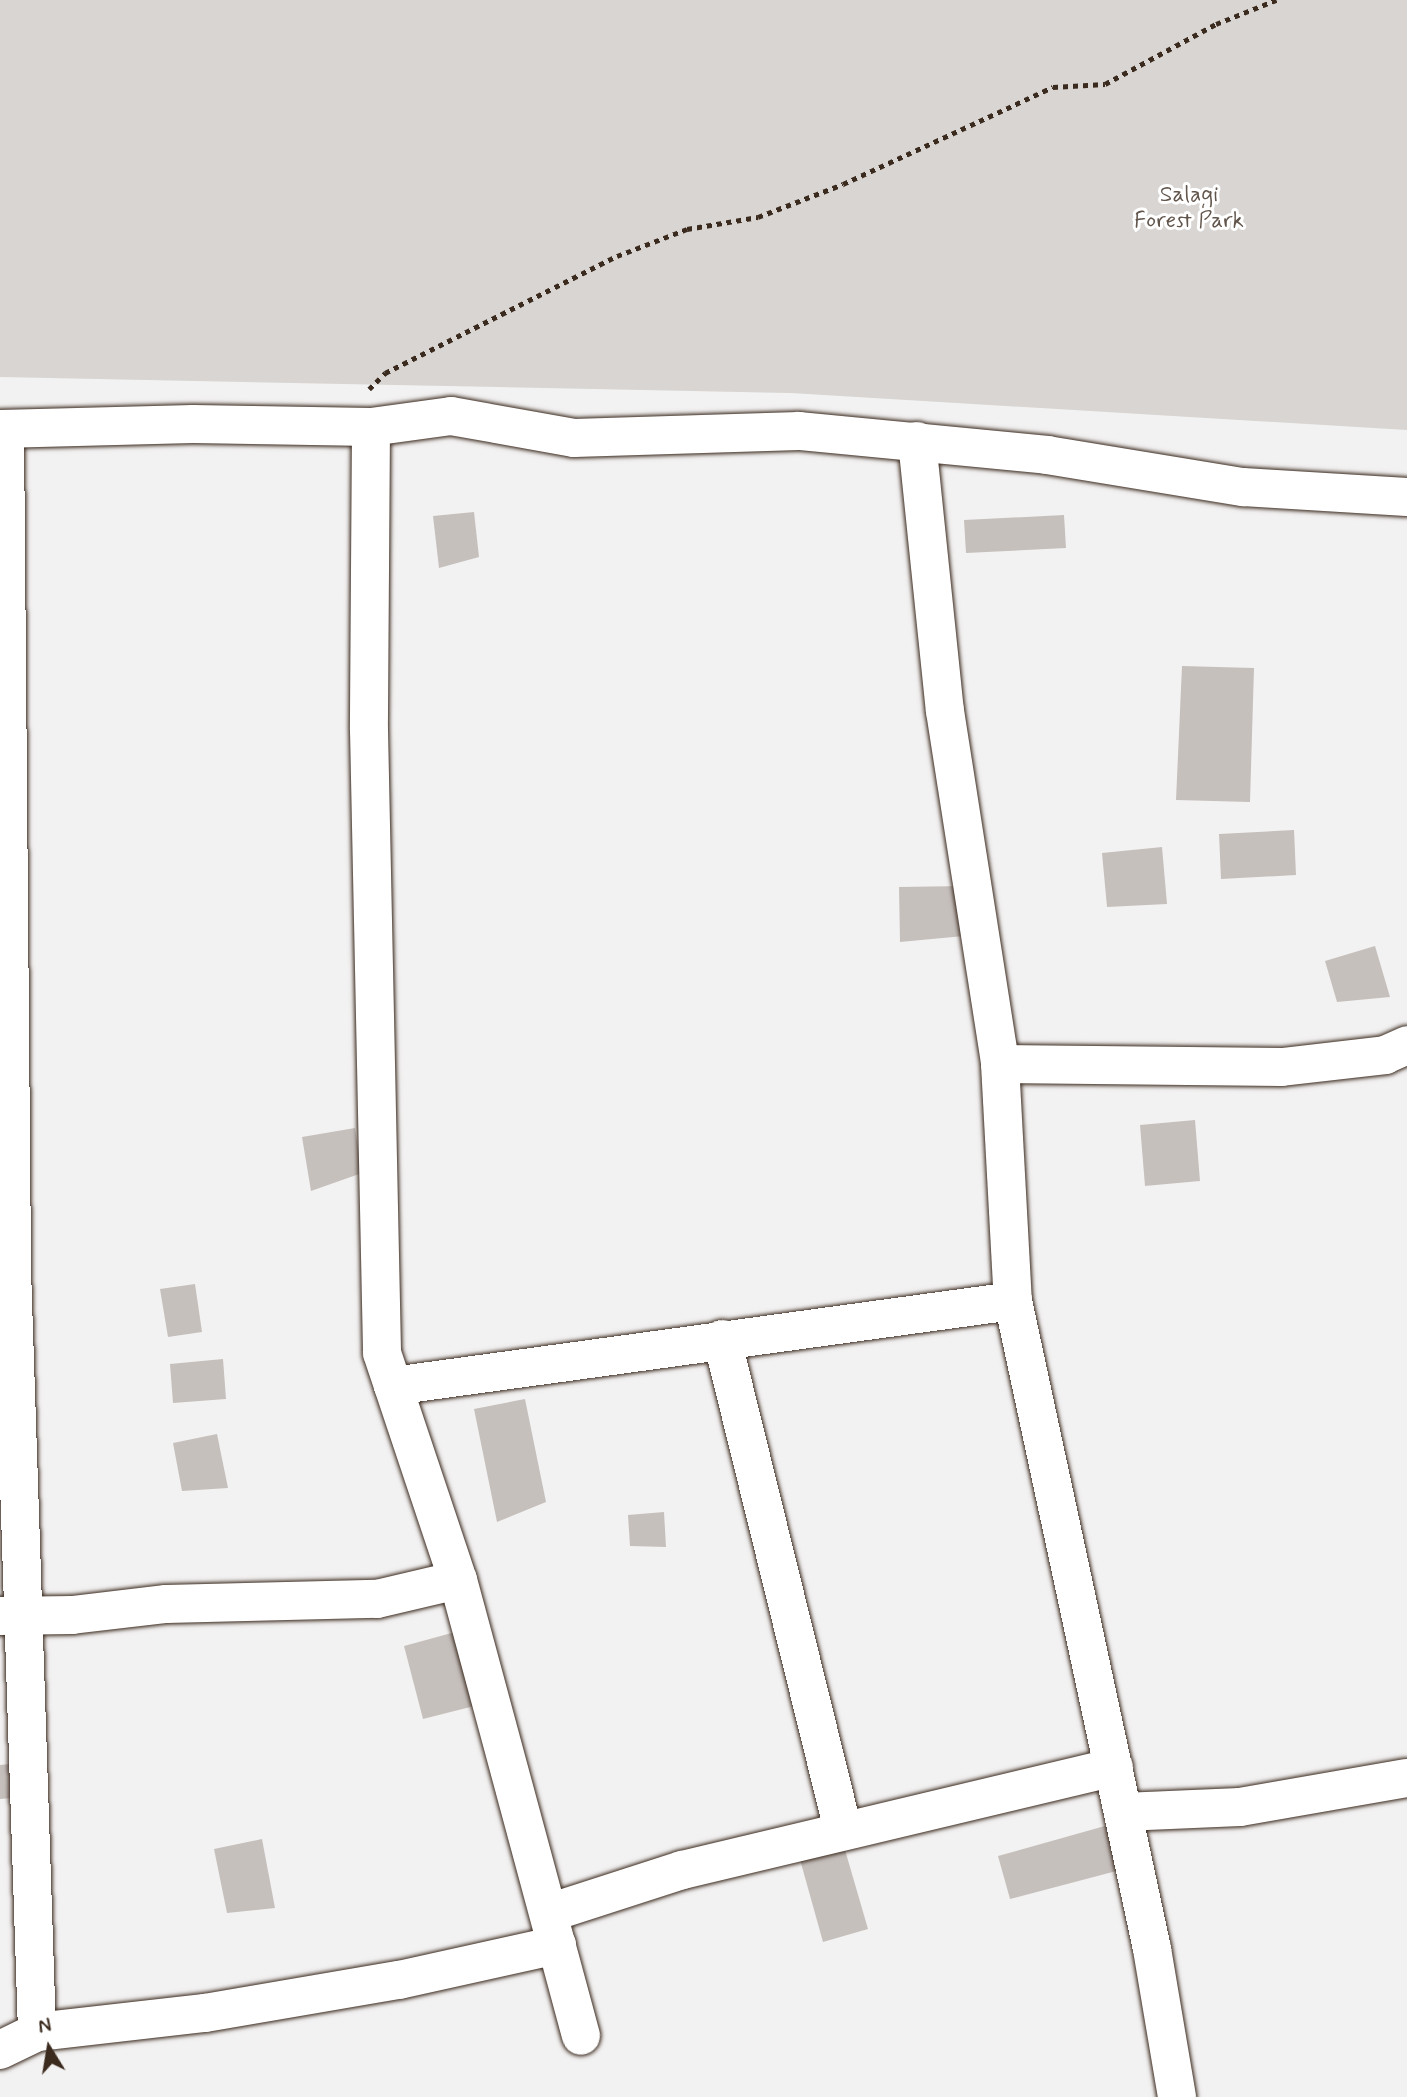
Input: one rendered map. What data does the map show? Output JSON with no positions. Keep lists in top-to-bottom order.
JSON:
{
  "parks": ["Salagi Forest Park"],
  "north": "top"
}
